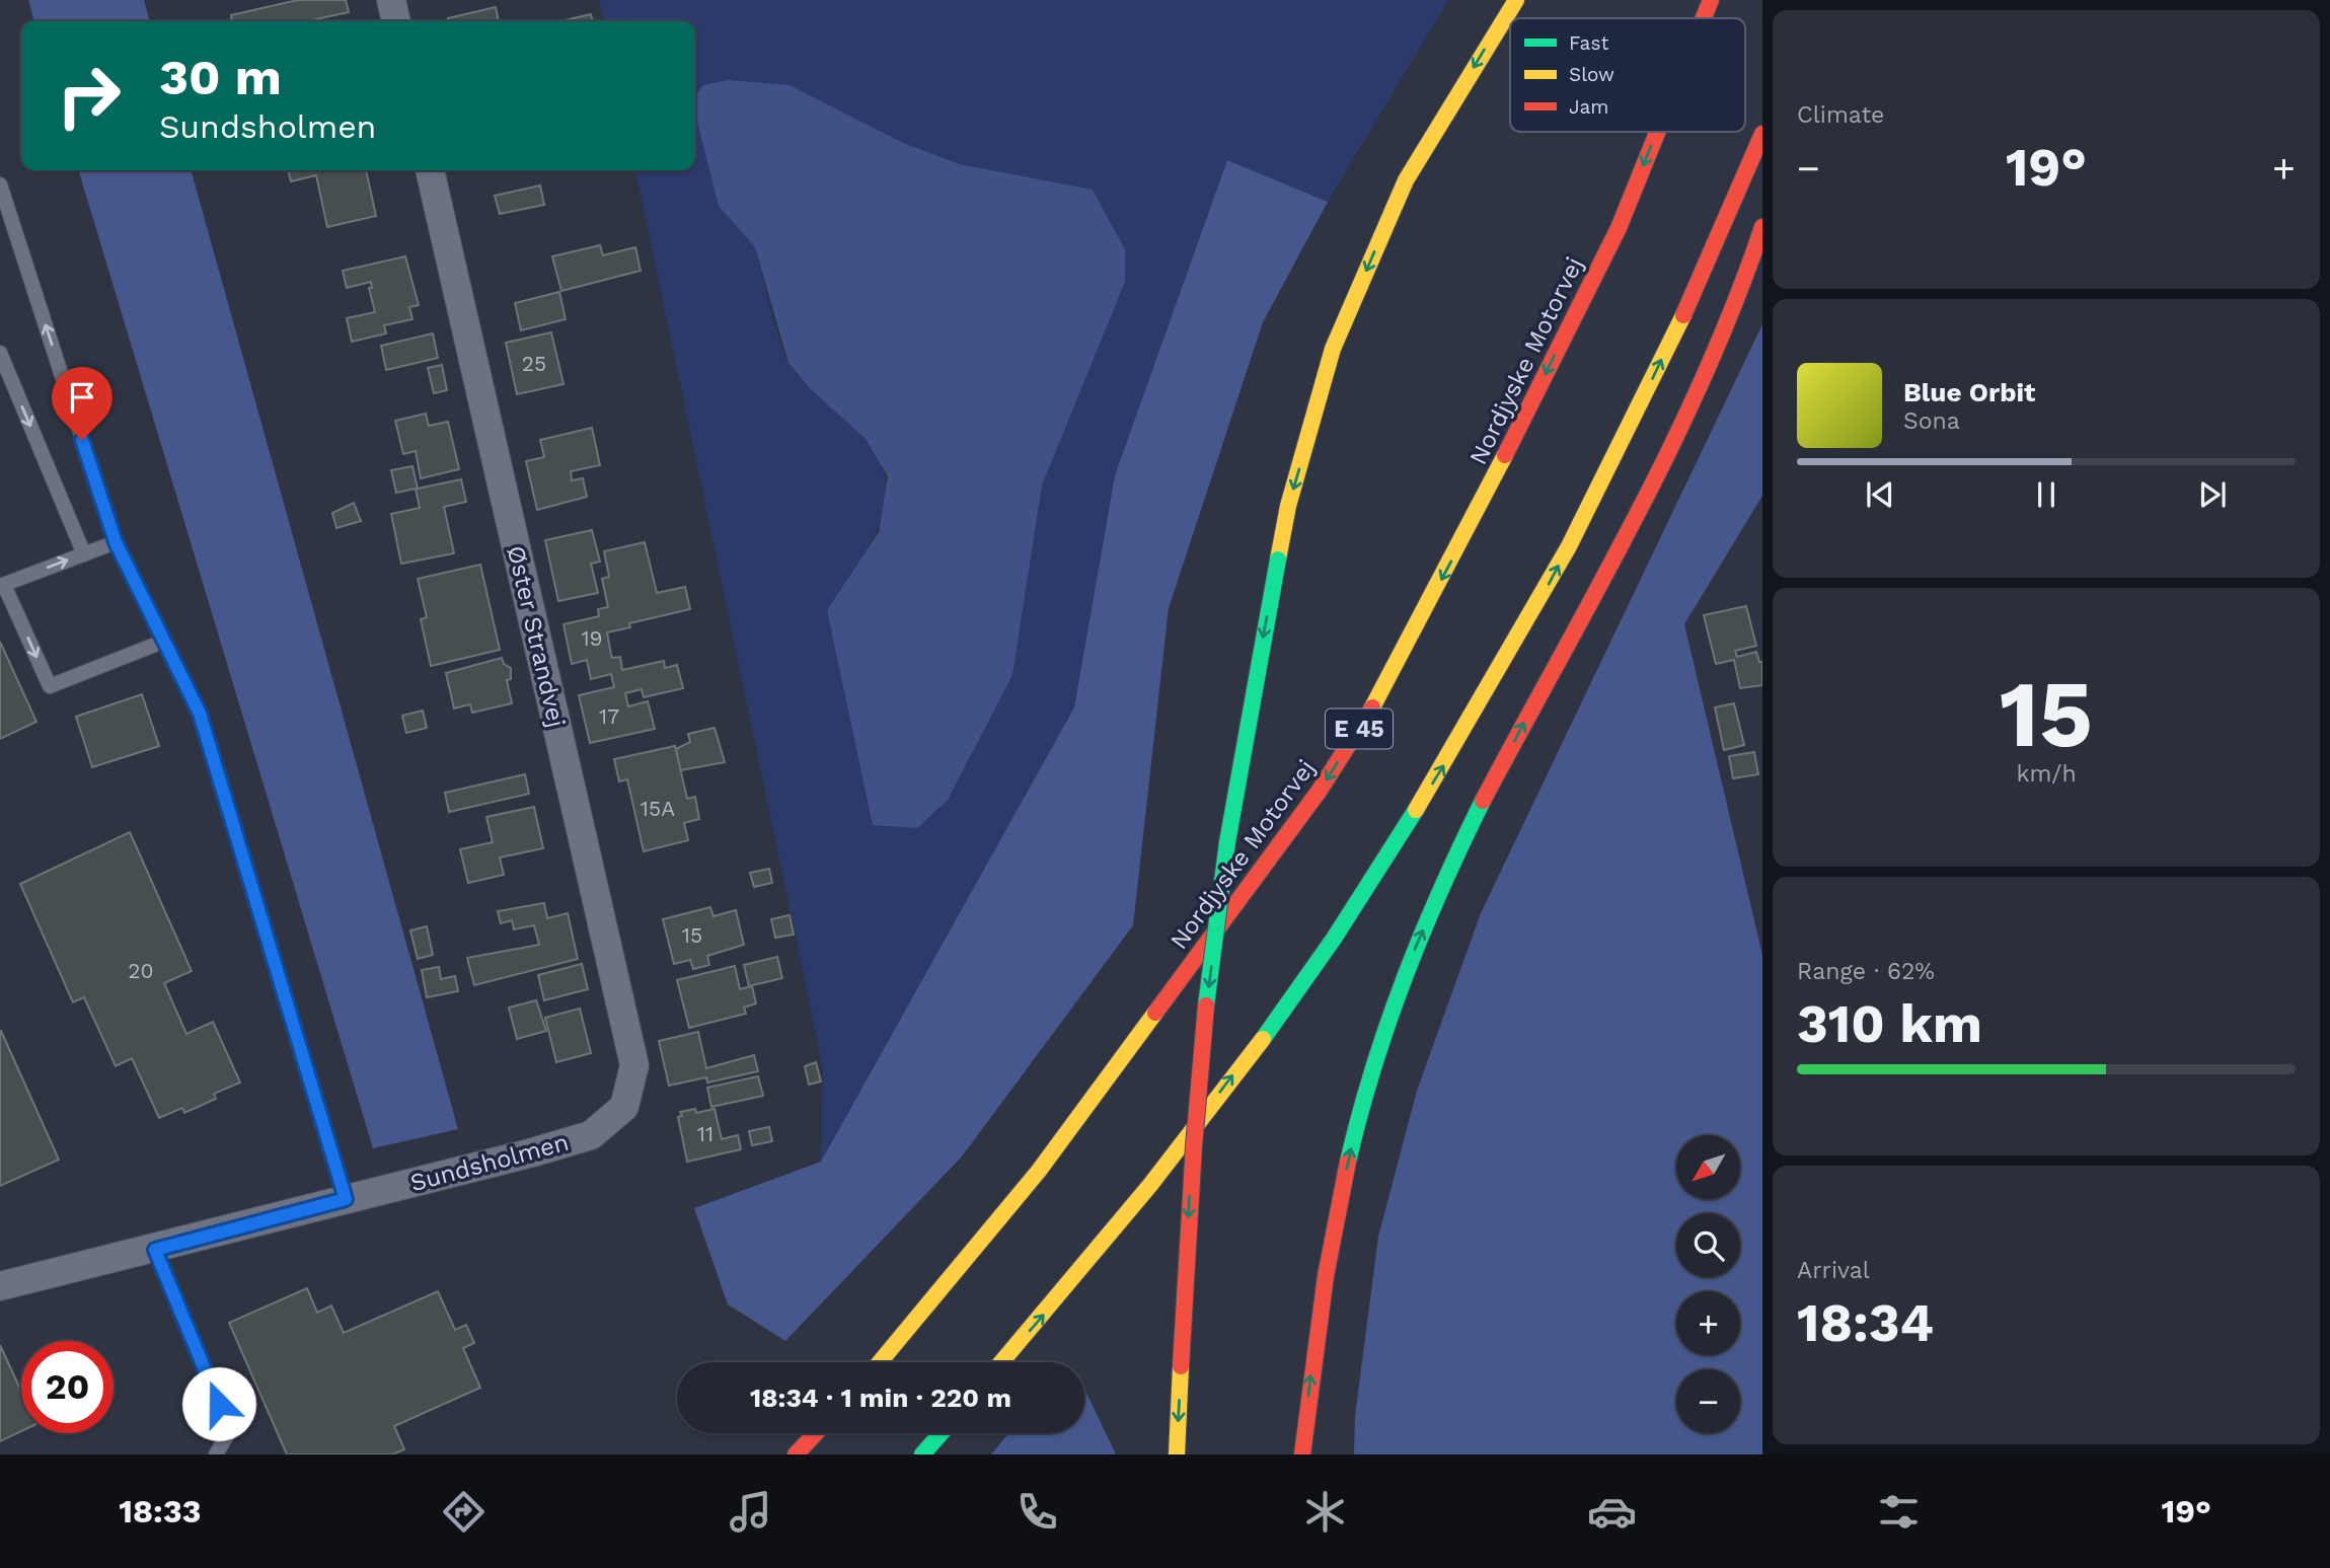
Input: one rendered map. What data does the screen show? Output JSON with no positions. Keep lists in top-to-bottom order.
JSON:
{
  "streets": {
    "highway": ["Nordjyske Motorvej", "E 45"],
    "street": ["Øster Strandvej", "Sundsholmen"]
  },
  "crossings": [
    ["Øster Strandvej", "Sundsholmen"]
  ],
  "house_numbers": [
    "25",
    "19",
    "17",
    "15A",
    "15",
    "20",
    "11"
  ],
  "legend": ["Fast", "Slow", "Jam"],
  "north": "bottom left",
  "page": {
    "tile": [
      "Climate",
      ["15", "km/h"],
      ["Range · 62%", "310 km"],
      ["Arrival", "18:34"]
    ],
    "turn": ["30 m", "Sundsholmen"],
    "heat": ["−", "19°", "+"],
    "song": ["Blue Orbit", "Sona"],
    "map_buttons": ["+", "−"],
    "limit": "20",
    "trip": "18:34 · 1 min · 220 m",
    "tabs": ["18:33", "19°"]
  }
}
